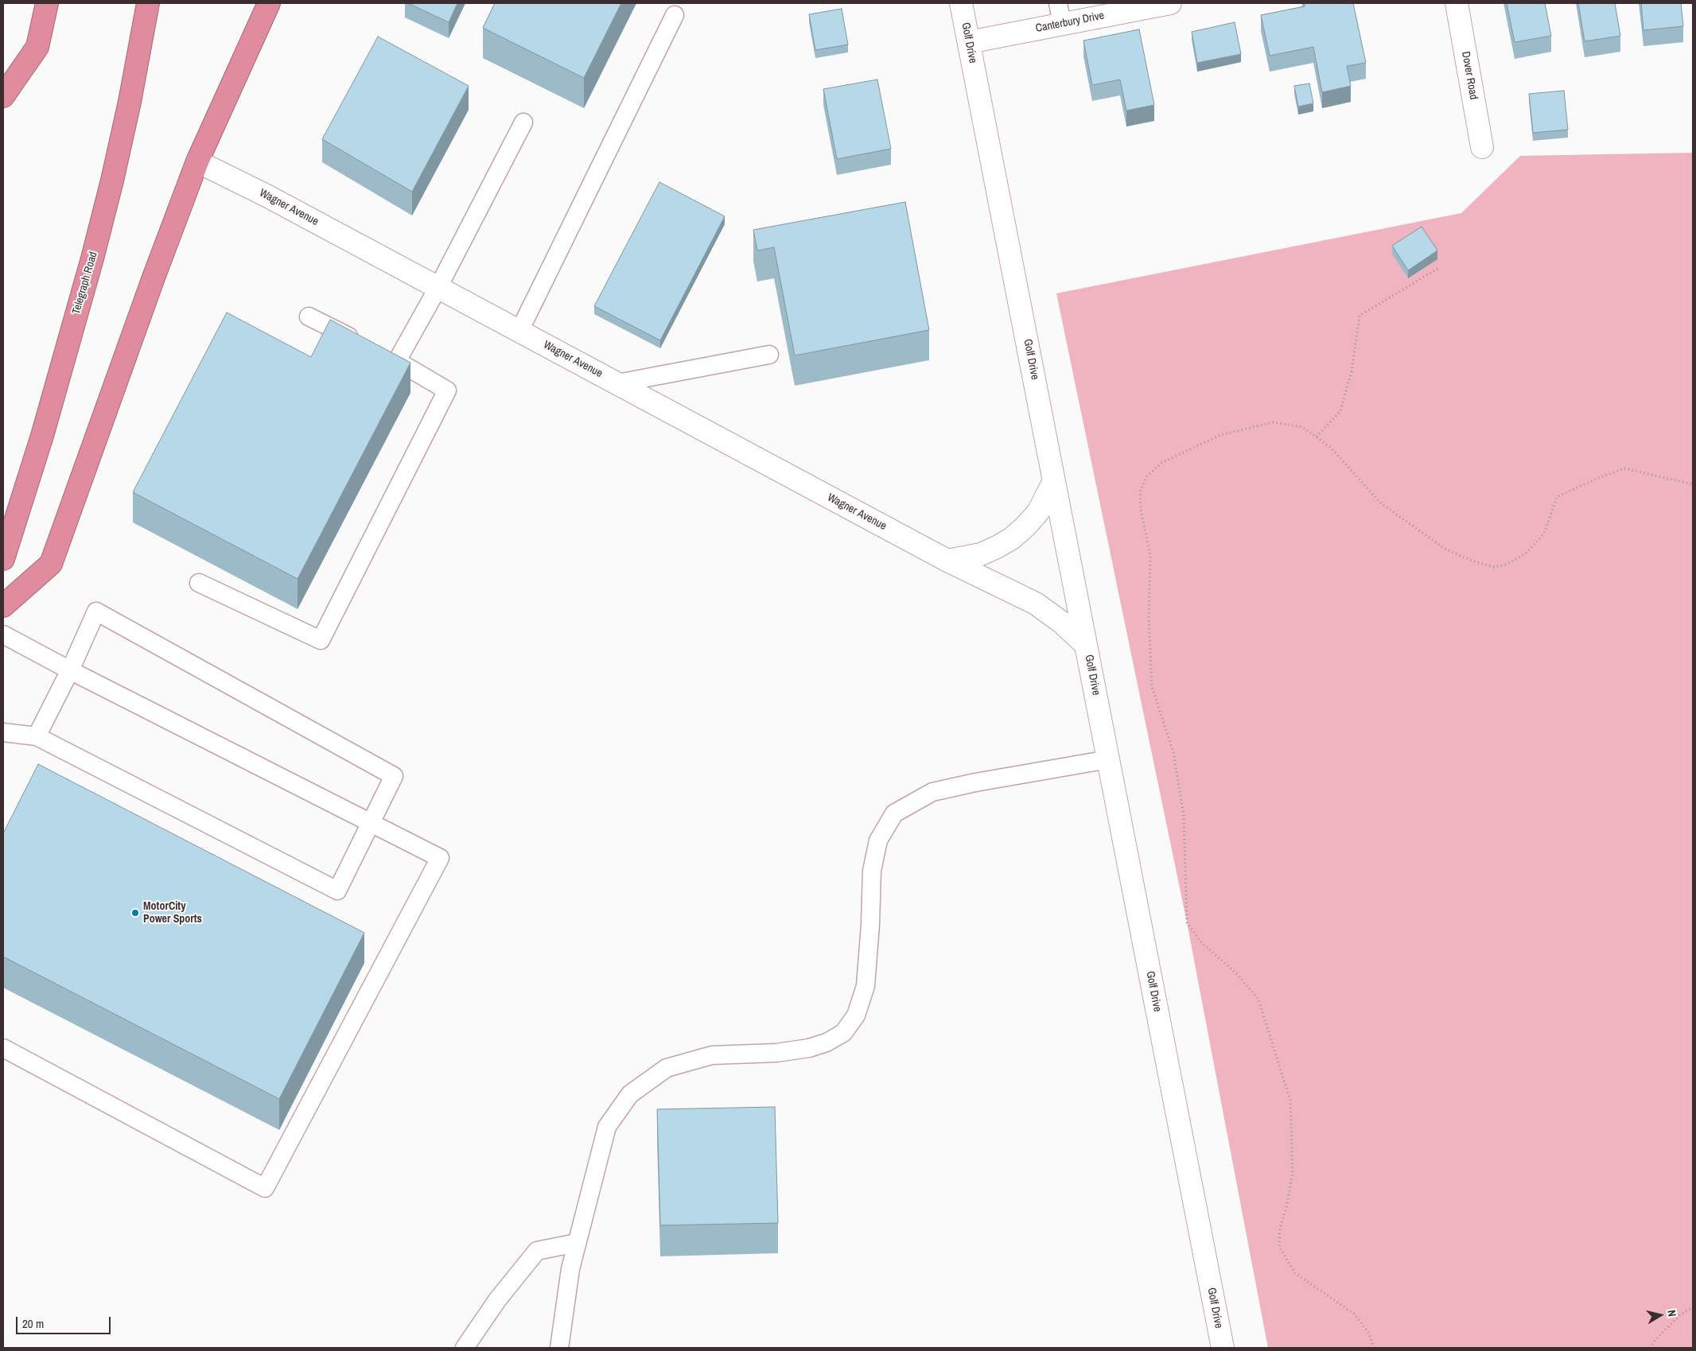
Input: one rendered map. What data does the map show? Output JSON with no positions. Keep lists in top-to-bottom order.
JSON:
{
  "streets": {
    "highway": ["Telegraph Road"],
    "street": [
      "Canterbury Drive",
      "Golf Drive",
      "Dover Road",
      "Wagner Avenue"
    ]
  },
  "crossings": [
    ["Canterbury Drive", "Golf Drive"],
    ["Golf Drive", "Wagner Avenue"]
  ],
  "places": ["MotorCity Power Sports"],
  "scale_bar": "20 m",
  "north": "right"
}
